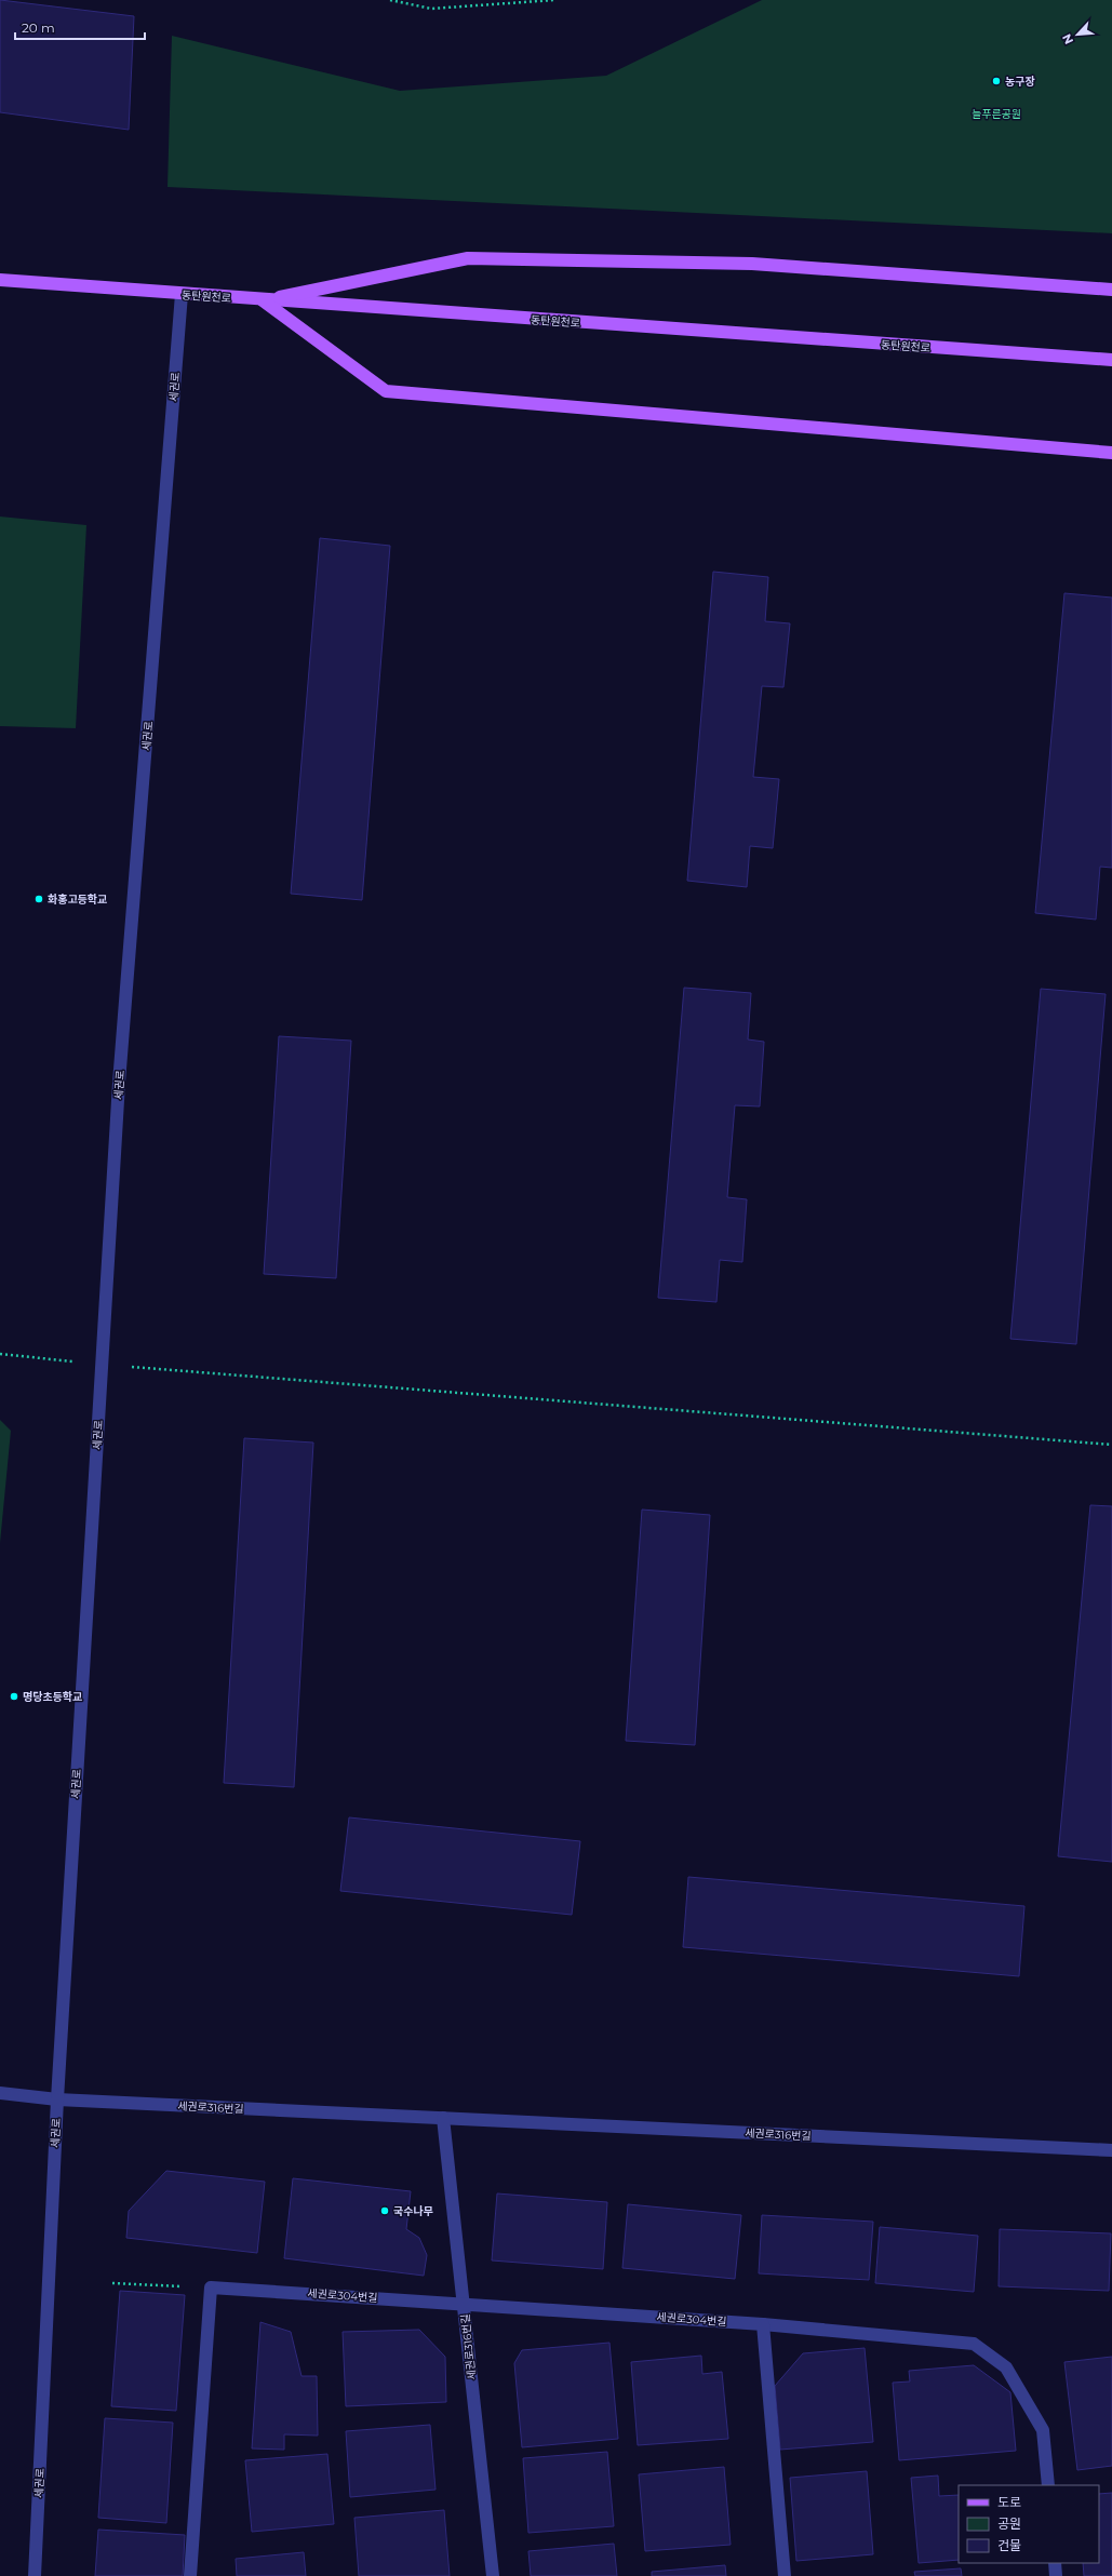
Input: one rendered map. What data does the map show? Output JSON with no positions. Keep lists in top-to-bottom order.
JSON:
{
  "streets": {
    "main road": ["동탄원천로"],
    "street": ["세권로", "세권로316번길", "세권로304번길"]
  },
  "crossings": [
    ["동탄원천로", "세권로"],
    ["세권로", "세권로316번길"],
    ["세권로316번길", "세권로304번길"]
  ],
  "parks": ["늘푸른공원"],
  "places": [
    "농구장",
    "화홍고등학교",
    "명당초등학교",
    "국수나무"
  ],
  "legend": ["도로", "공원", "건물"],
  "scale_bar": "20 m",
  "north": "bottom left"
}
